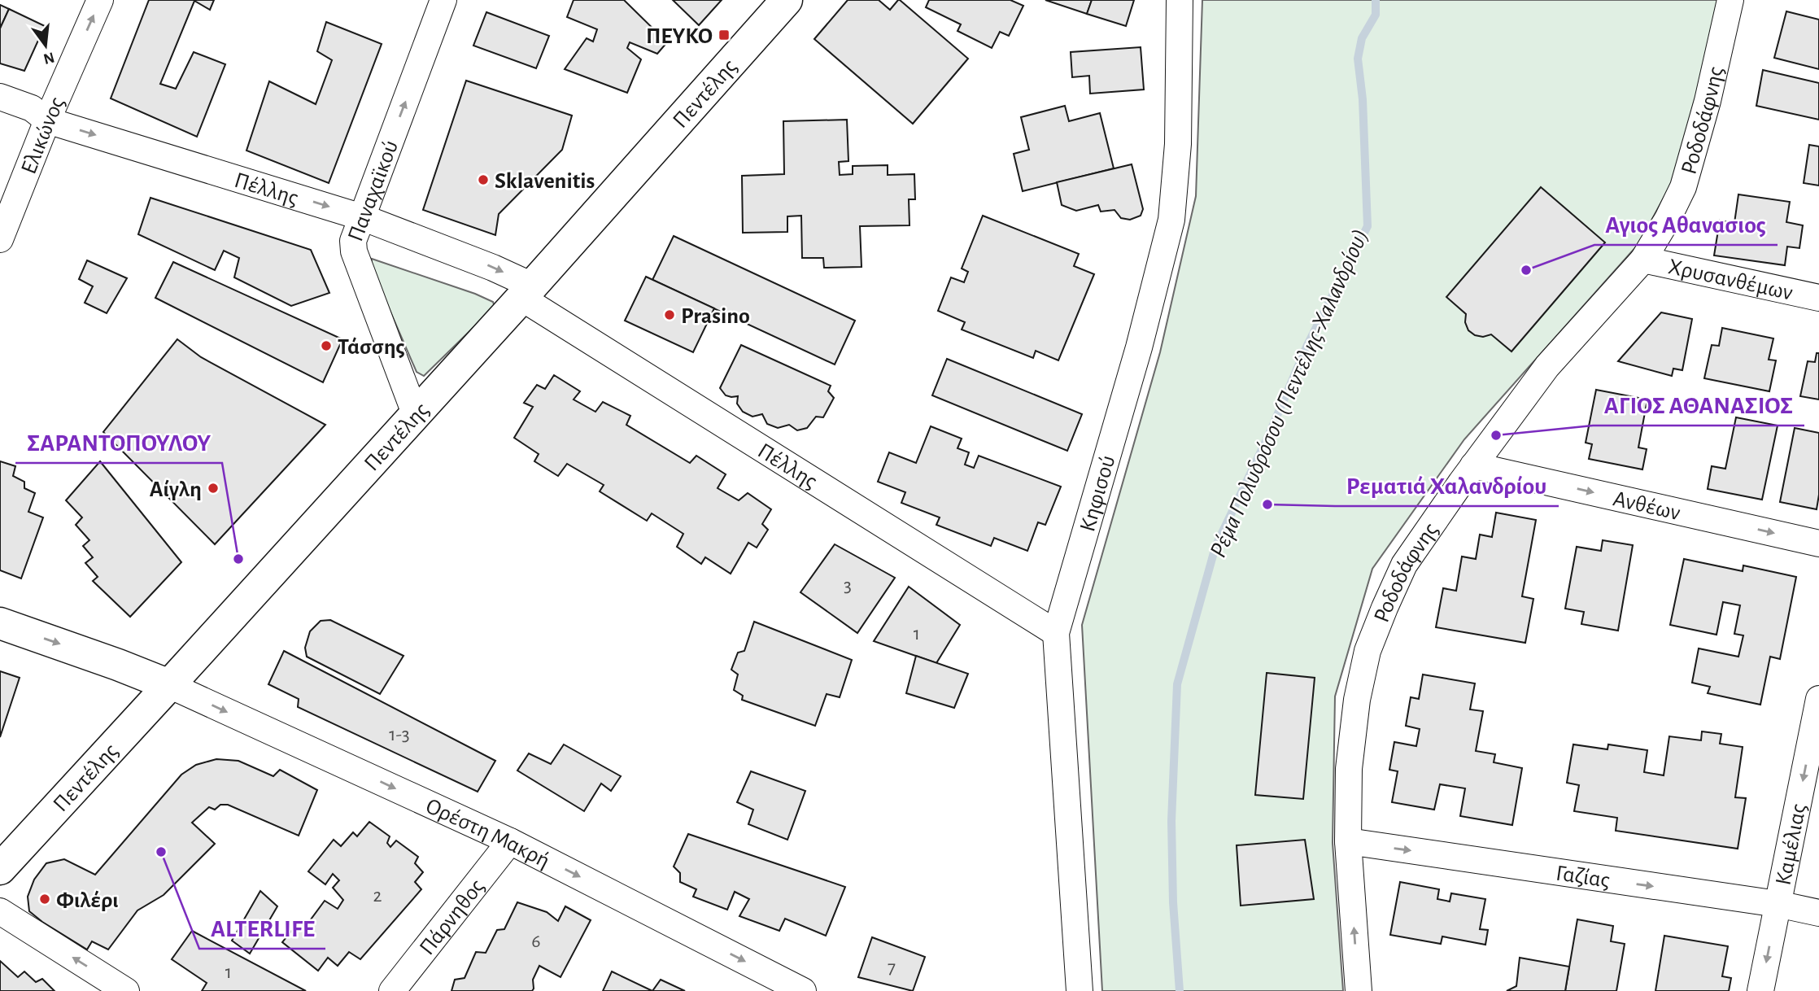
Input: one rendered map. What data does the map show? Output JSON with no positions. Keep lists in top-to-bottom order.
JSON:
{
  "streets": {
    "main road": ["Πεντέλης"],
    "street": [
      "Ροδοδάφνης",
      "Ελικώνος",
      "Πέλλης",
      "Παναχαϊκού",
      "Χρυσανθέμων",
      "Κηφισού",
      "Ανθέων",
      "Ορέστη Μακρή",
      "Καμέλιας",
      "Γαζίας",
      "Πάρνηθος"
    ]
  },
  "crossings": [
    ["Πεντέλης", "Πέλλης"],
    ["Πεντέλης", "Παναχαϊκού"],
    ["Πεντέλης", "Ορέστη Μακρή"],
    ["Ροδοδάφνης", "Χρυσανθέμων"],
    ["Ροδοδάφνης", "Ανθέων"],
    ["Ροδοδάφνης", "Γαζίας"],
    ["Ελικώνος", "Πέλλης"],
    ["Πέλλης", "Παναχαϊκού"],
    ["Πέλλης", "Κηφισού"],
    ["Ορέστη Μακρή", "Πάρνηθος"],
    ["Καμέλιας", "Γαζίας"]
  ],
  "one_way": [
    "Ελικώνος",
    "Πέλλης",
    "Παναχαϊκού",
    "Ανθέων",
    "Ορέστη Μακρή",
    "Καμέλιας",
    "Γαζίας"
  ],
  "water": ["Ρέμα Πολυδρόσου (Πεντέλης-Χαλανδρίου)"],
  "places": {
    "transit": ["ΠΕΥΚΟ"],
    "other": [
      "Sklavenitis",
      "Αγιος Αθανασιος",
      "Prasino",
      "Τάσσης",
      "ΑΓΙΟΣ ΑΘΑΝΑΣΙΟΣ",
      "Αίγλη",
      "Ρεματιά Χαλανδρίου",
      "ΣΑΡΑΝΤΟΠΟΥΛΟΥ",
      "ALTERLIFE",
      "Φιλέρι"
    ]
  },
  "house_numbers": [
    "3",
    "1",
    "1-3",
    "2",
    "6",
    "7",
    "1"
  ],
  "north": "bottom"
}
